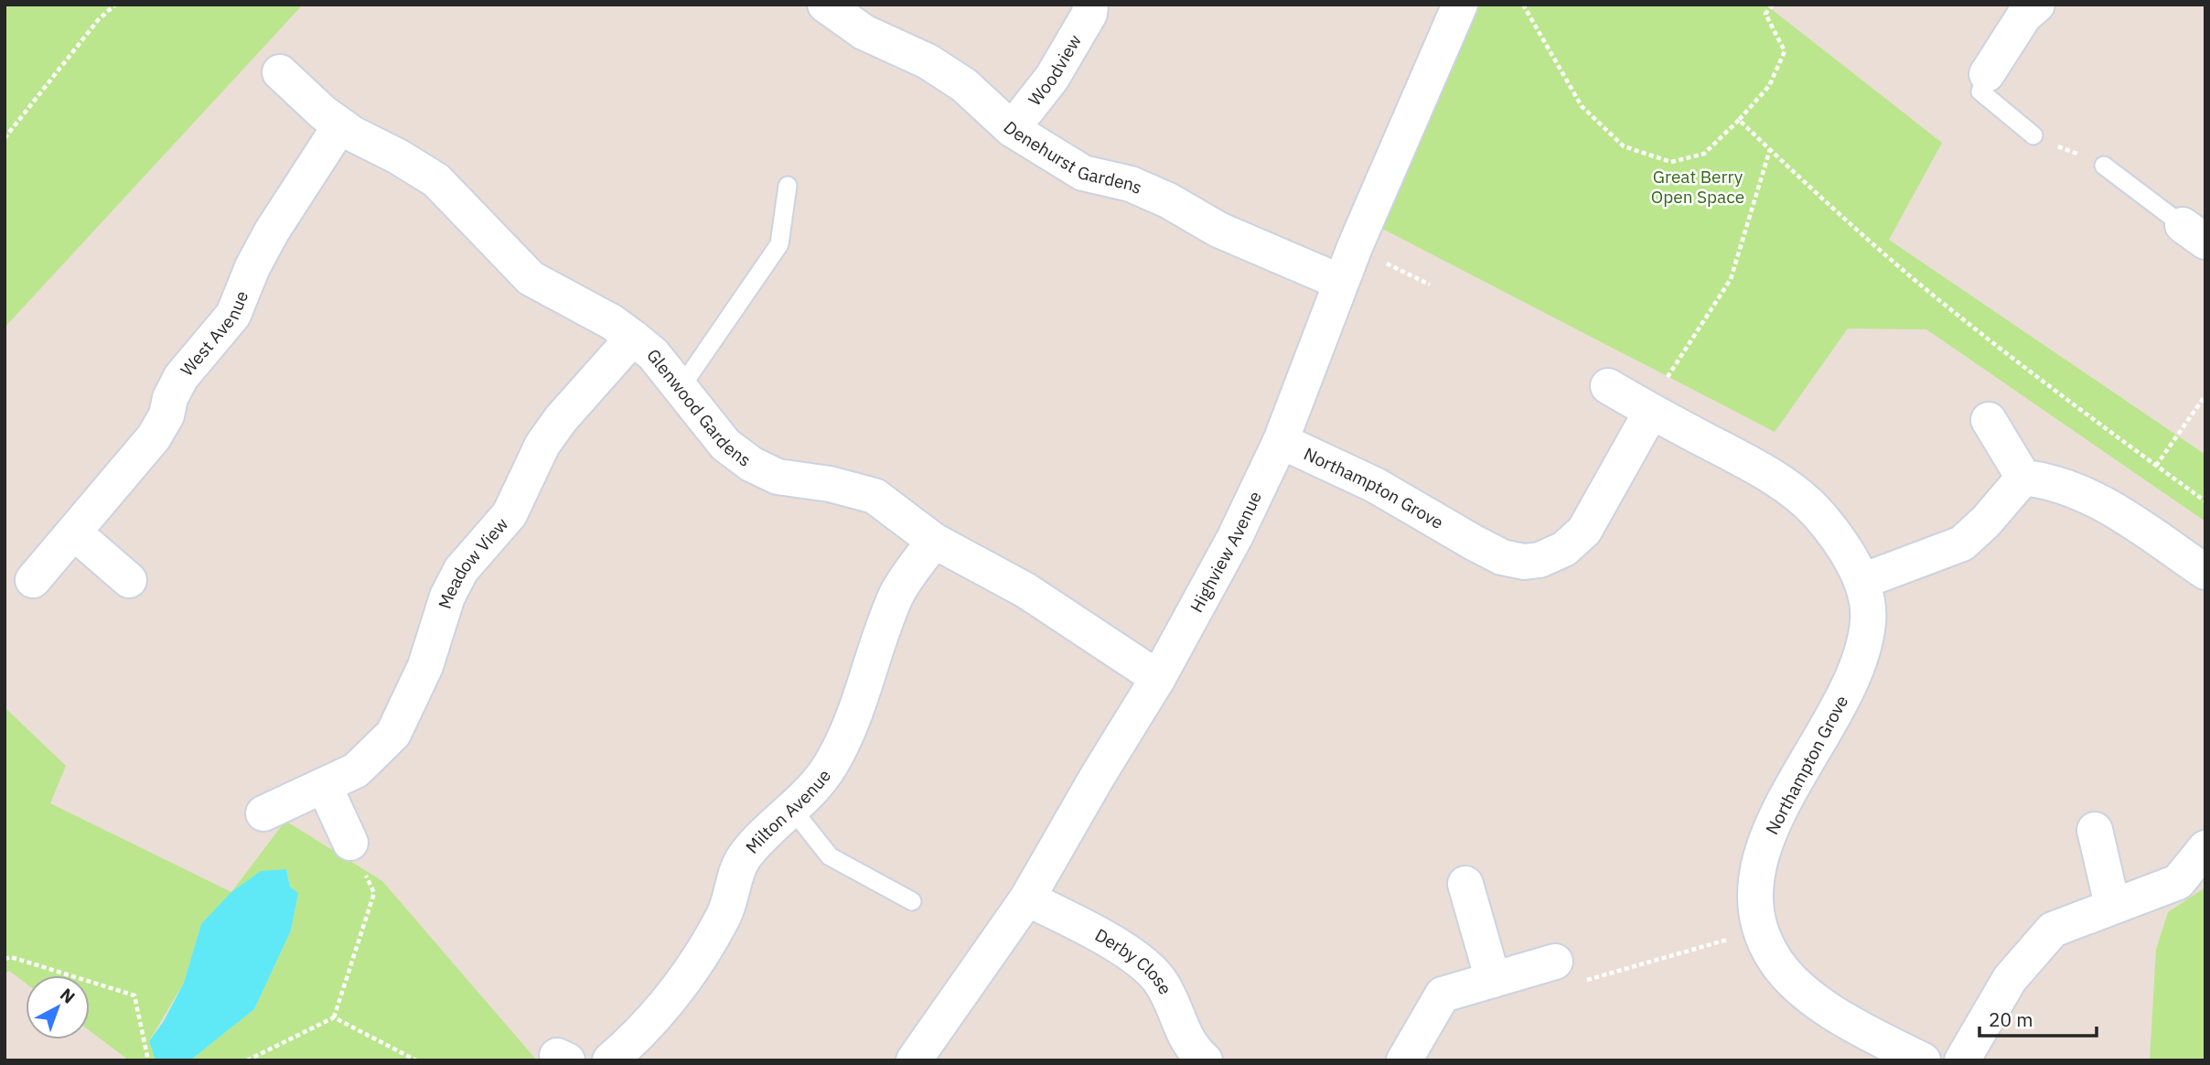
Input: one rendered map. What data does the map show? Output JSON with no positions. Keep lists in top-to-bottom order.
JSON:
{
  "streets": {
    "street": [
      "Woodview",
      "Denehurst Gardens",
      "West Avenue",
      "Glenwood Gardens",
      "Northampton Grove",
      "Highview Avenue",
      "Meadow View",
      "Milton Avenue",
      "Derby Close"
    ]
  },
  "crossings": [
    ["Woodview", "Denehurst Gardens"],
    ["Denehurst Gardens", "Highview Avenue"],
    ["West Avenue", "Glenwood Gardens"],
    ["Glenwood Gardens", "Highview Avenue"],
    ["Glenwood Gardens", "Meadow View"],
    ["Glenwood Gardens", "Milton Avenue"],
    ["Northampton Grove", "Highview Avenue"],
    ["Highview Avenue", "Derby Close"]
  ],
  "parks": ["Great Berry Open Space"],
  "scale_bar": "20 m",
  "north": "top right"
}
